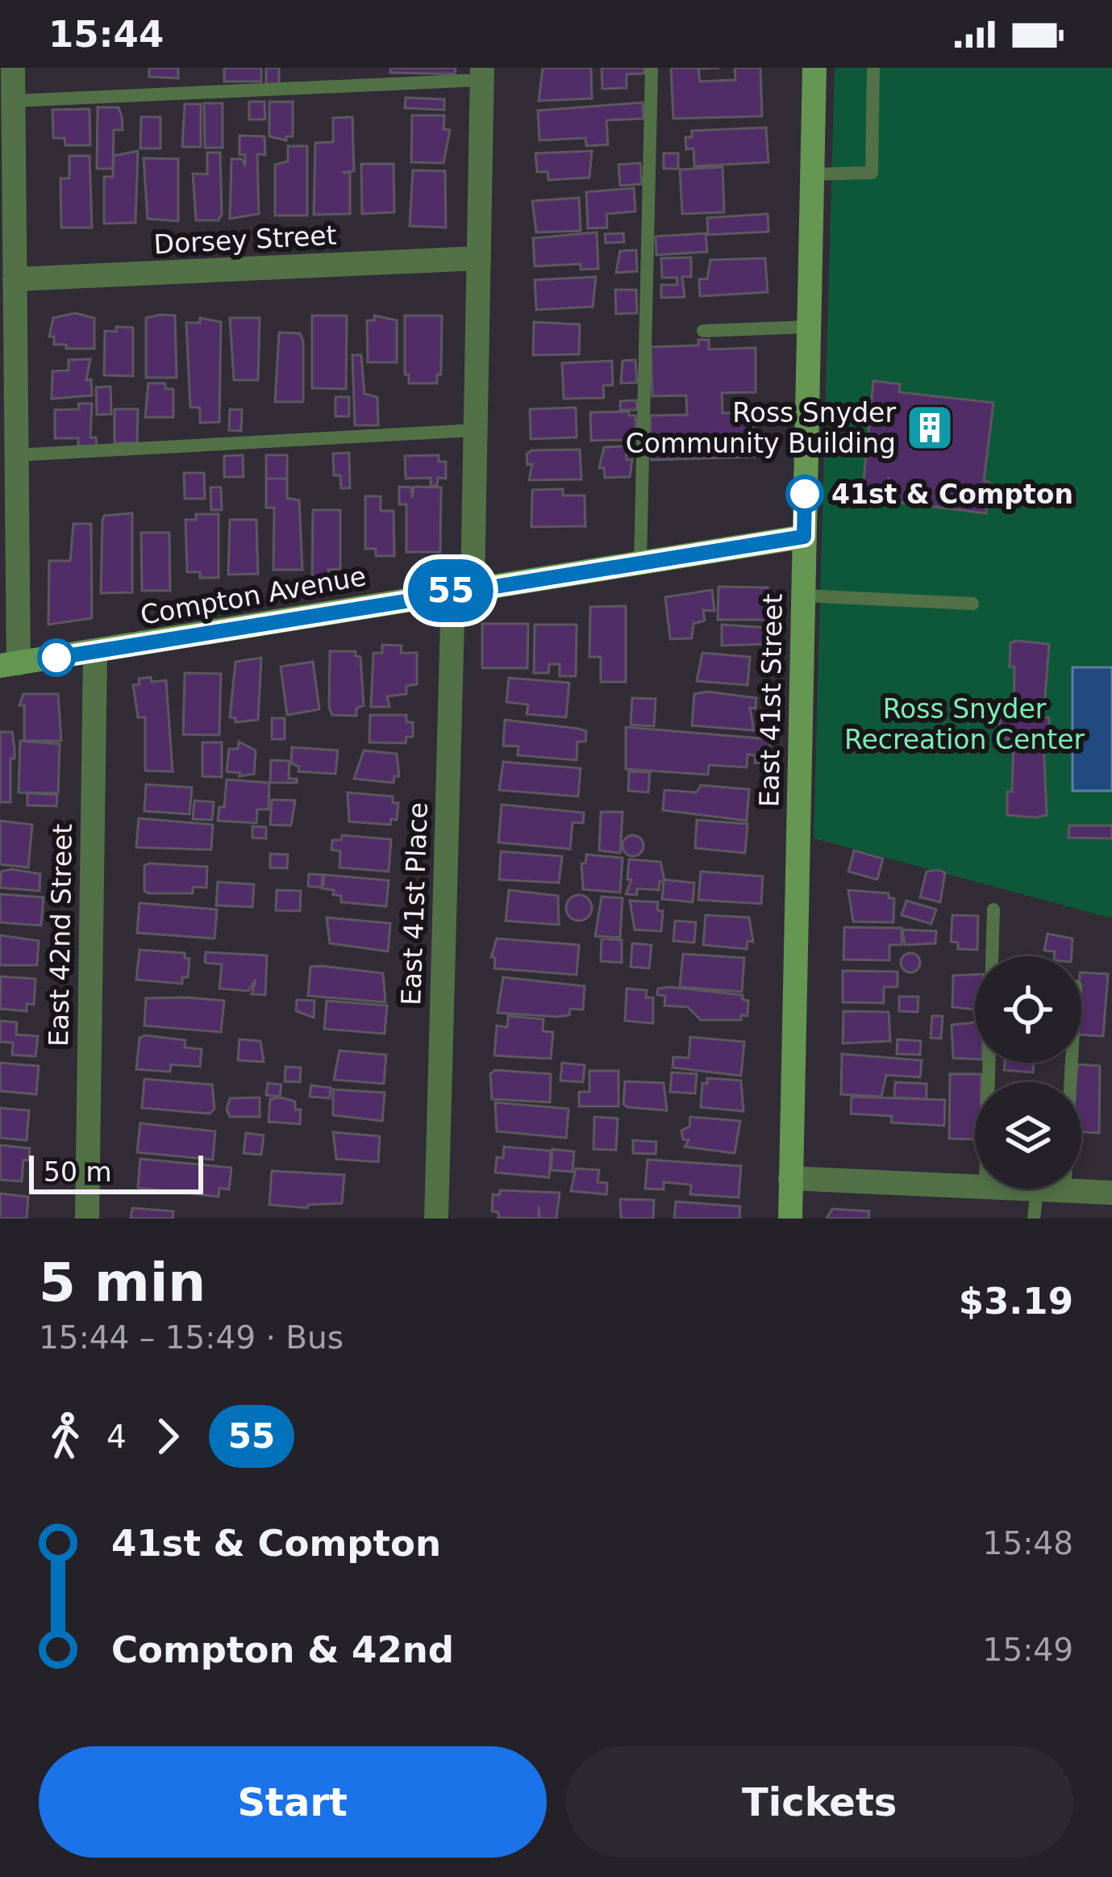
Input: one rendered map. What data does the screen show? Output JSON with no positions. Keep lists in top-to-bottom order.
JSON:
{
  "streets": {
    "street": [
      "Dorsey Street",
      "Compton Avenue",
      "East 41st Street",
      "East 41st Place",
      "East 42nd Street"
    ]
  },
  "crossings": [
    ["Dorsey Street", "East 41st Place"],
    ["Compton Avenue", "East 41st Street"],
    ["Compton Avenue", "East 41st Place"],
    ["Compton Avenue", "East 42nd Street"]
  ],
  "parks": ["Ross Snyder Recreation Center"],
  "places": {
    "building": ["Ross Snyder Community Building"],
    "other": ["41st & Compton"]
  },
  "lines": ["bus line 55"],
  "scale_bar": "50 m",
  "page": {
    "status": "15:44",
    "on_map": "55",
    "scale": "50 m",
    "heading": ["5 min", "15:44 – 15:49 · Bus", "$3.19"],
    "legs": ["4", "55"],
    "list": [
      {
        "name": "41st & Compton",
        "value": "15:48"
      },
      {
        "name": "Compton & 42nd",
        "value": "15:49"
      }
    ],
    "buttons": ["Start", "Tickets"]
  }
}
